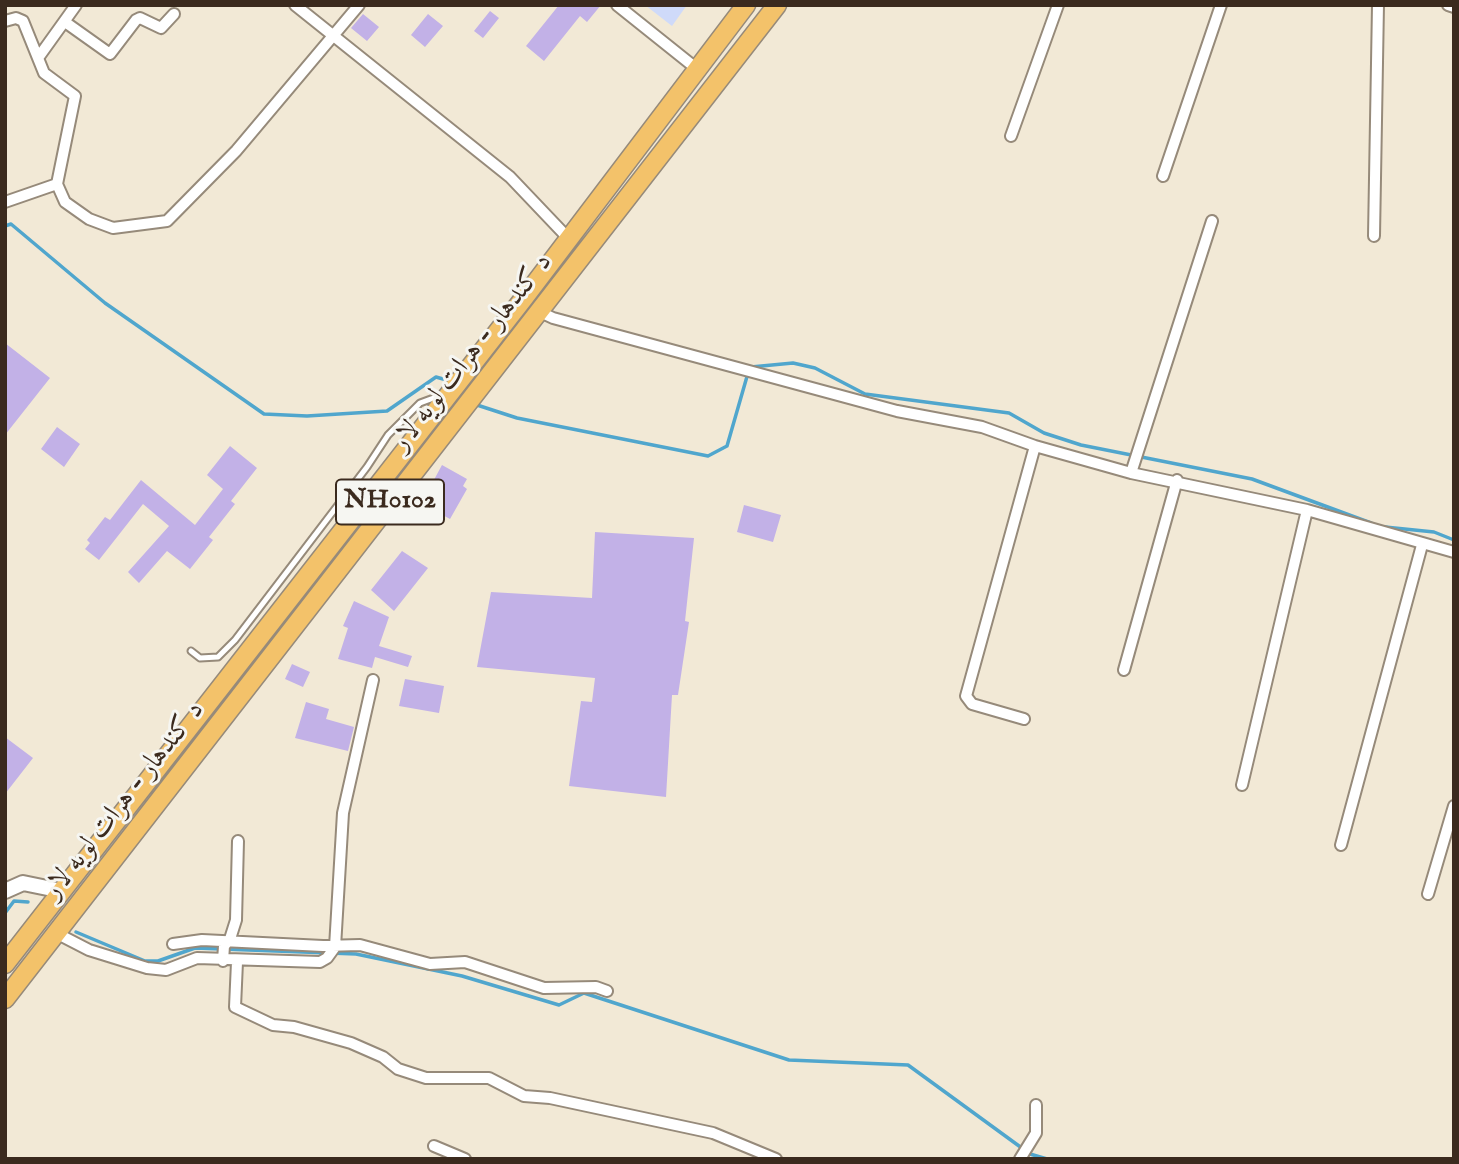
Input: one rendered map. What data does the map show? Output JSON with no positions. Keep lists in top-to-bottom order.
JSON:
{
  "streets": {
    "highway": ["د کندهار - هرات لويه لار", "NH0102"]
  }
}
